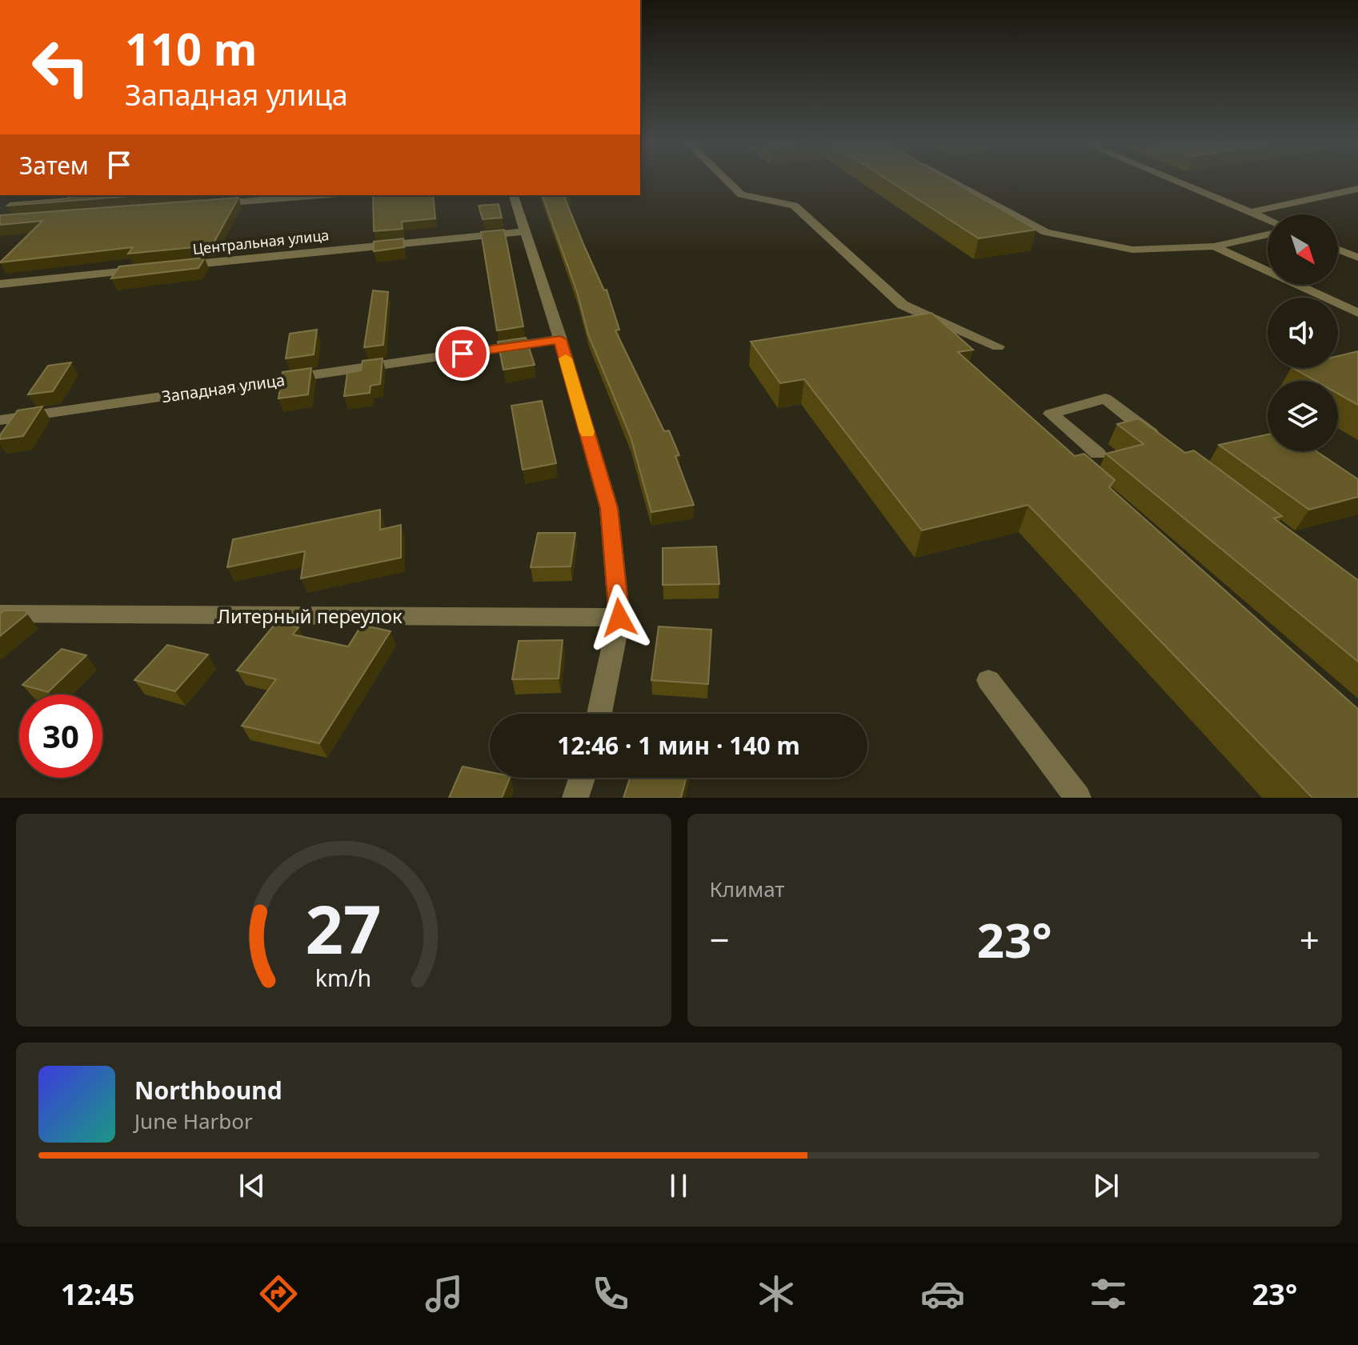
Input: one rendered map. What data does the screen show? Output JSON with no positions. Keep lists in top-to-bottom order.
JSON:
{
  "streets": {
    "street": ["Центральная улица", "Западная улица", "Литерный переулок"]
  },
  "north": "bottom right",
  "page": {
    "turn": ["110 m", "Западная улица"],
    "then": "Затем",
    "limit": "30",
    "trip": "12:46 · 1 мин · 140 m",
    "tile": "Климат",
    "heat": ["−", "23°", "+"],
    "song": ["Northbound", "June Harbor"],
    "tabs": ["12:45", "23°"],
    "gauge": ["27", "km/h"]
  }
}
